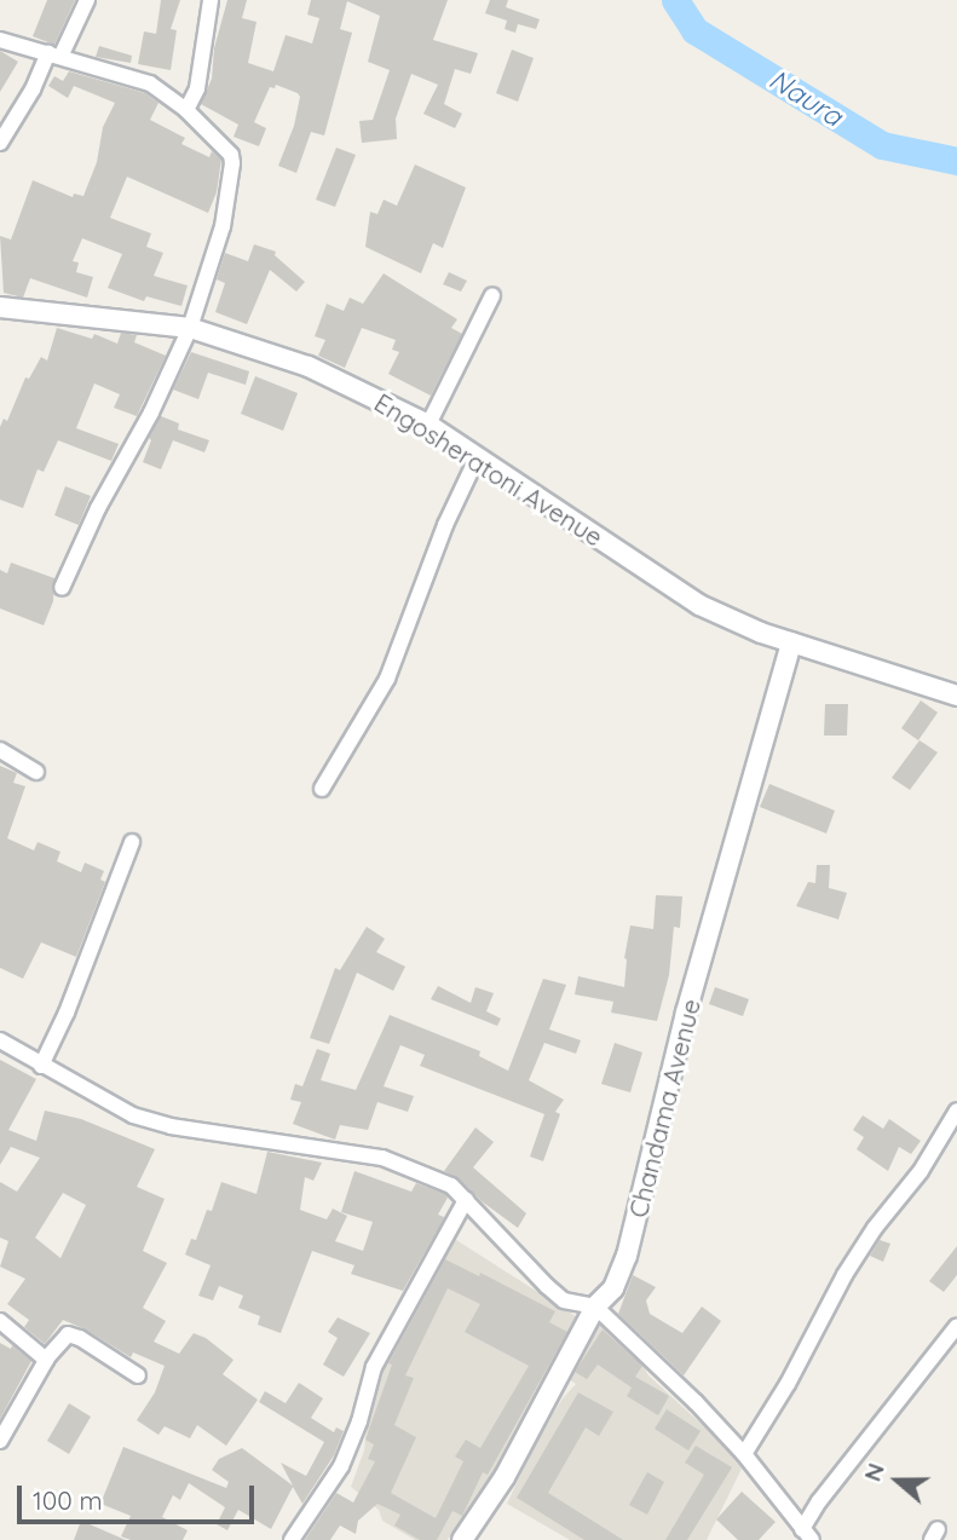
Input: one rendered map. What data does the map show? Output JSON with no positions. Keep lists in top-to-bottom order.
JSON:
{
  "streets": {
    "street": ["Engosheratoni Avenue", "Chandama Avenue"]
  },
  "crossings": [
    ["Engosheratoni Avenue", "Chandama Avenue"]
  ],
  "water": ["Naura"],
  "scale_bar": "100 m",
  "north": "left"
}
